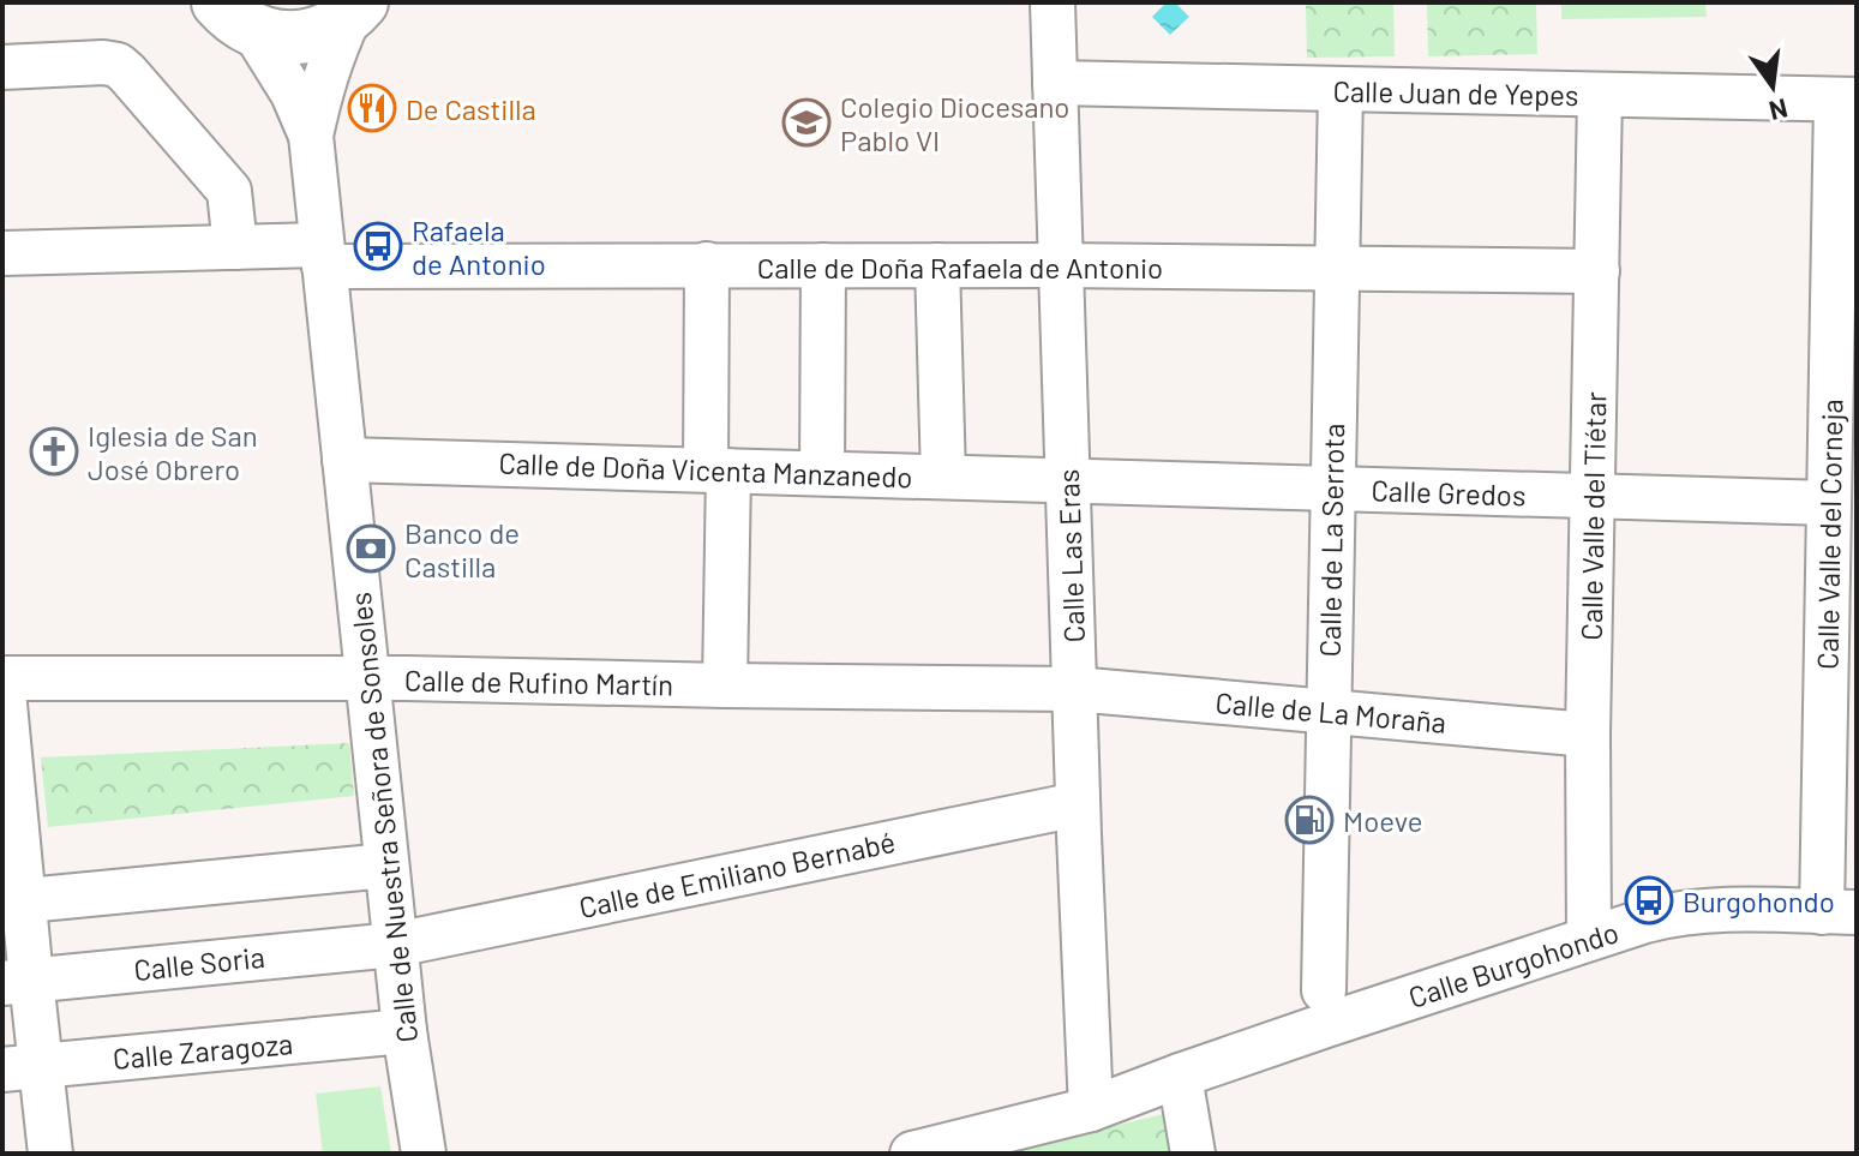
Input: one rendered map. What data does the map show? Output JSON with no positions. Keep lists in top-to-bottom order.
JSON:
{
  "streets": {
    "street": [
      "Calle Juan de Yepes",
      "Calle de Doña Rafaela de Antonio",
      "Calle de Doña Vicenta Manzanedo",
      "Calle Gredos",
      "Calle Valle del Tiétar",
      "Calle Valle del Corneja",
      "Calle de La Serrota",
      "Calle Las Eras",
      "Calle de Rufino Martín",
      "Calle de La Moraña",
      "Calle de Nuestra Señora de Sonsoles",
      "Calle de Emiliano Bernabé",
      "Calle Soria",
      "Calle Burgohondo",
      "Calle Zaragoza"
    ]
  },
  "crossings": [
    ["Calle Juan de Yepes", "Calle Valle del Tiétar"],
    ["Calle Juan de Yepes", "Calle Valle del Corneja"],
    ["Calle Juan de Yepes", "Calle de La Serrota"],
    ["Calle Juan de Yepes", "Calle Las Eras"],
    ["Calle de Doña Rafaela de Antonio", "Calle Valle del Tiétar"],
    ["Calle de Doña Rafaela de Antonio", "Calle de La Serrota"],
    ["Calle de Doña Rafaela de Antonio", "Calle Las Eras"],
    ["Calle de Doña Rafaela de Antonio", "Calle de Nuestra Señora de Sonsoles"],
    ["Calle de Doña Vicenta Manzanedo", "Calle Gredos"],
    ["Calle de Doña Vicenta Manzanedo", "Calle Las Eras"],
    ["Calle de Doña Vicenta Manzanedo", "Calle de Nuestra Señora de Sonsoles"],
    ["Calle Gredos", "Calle Valle del Tiétar"],
    ["Calle Gredos", "Calle Valle del Corneja"],
    ["Calle Gredos", "Calle de La Serrota"],
    ["Calle Gredos", "Calle Las Eras"],
    ["Calle Valle del Tiétar", "Calle de La Moraña"],
    ["Calle Valle del Tiétar", "Calle Burgohondo"],
    ["Calle Valle del Corneja", "Calle Burgohondo"],
    ["Calle de La Serrota", "Calle de La Moraña"],
    ["Calle Las Eras", "Calle de Rufino Martín"],
    ["Calle Las Eras", "Calle de La Moraña"],
    ["Calle Las Eras", "Calle de Emiliano Bernabé"],
    ["Calle Las Eras", "Calle Burgohondo"],
    ["Calle de Rufino Martín", "Calle de La Moraña"],
    ["Calle de Rufino Martín", "Calle de Nuestra Señora de Sonsoles"],
    ["Calle de Nuestra Señora de Sonsoles", "Calle de Emiliano Bernabé"],
    ["Calle de Nuestra Señora de Sonsoles", "Calle Soria"],
    ["Calle de Nuestra Señora de Sonsoles", "Calle Zaragoza"],
    ["Calle de Emiliano Bernabé", "Calle Soria"]
  ],
  "places": {
    "restaurant": ["De Castilla"],
    "school or university": ["Colegio Diocesano Pablo VI"],
    "bus stop": ["Rafaela de Antonio", "Burgohondo"],
    "church": ["Iglesia de San José Obrero"],
    "bank": ["Banco de Castilla"],
    "fuel station": ["Moeve"]
  },
  "north": "bottom"
}
